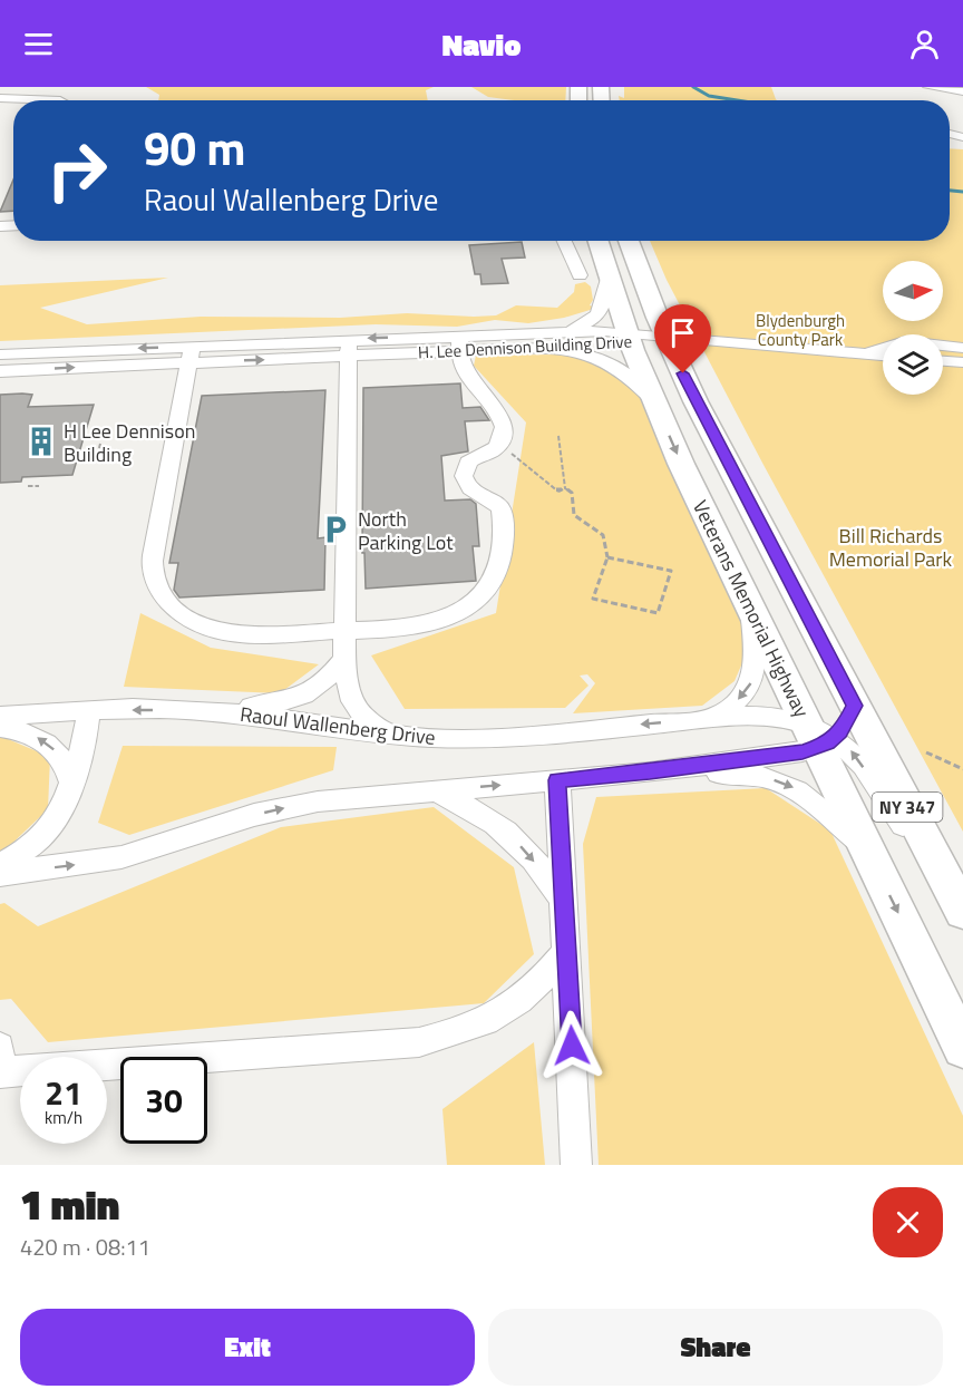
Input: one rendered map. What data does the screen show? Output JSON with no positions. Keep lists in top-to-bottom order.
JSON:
{
  "streets": {
    "highway": ["Veterans Memorial Highway", "NY 347"],
    "street": ["H. Lee Dennison Building Drive", "Raoul Wallenberg Drive"]
  },
  "crossings": [
    ["H. Lee Dennison Building Drive", "Veterans Memorial Highway"],
    ["H. Lee Dennison Building Drive", "NY 347"],
    ["Veterans Memorial Highway", "Raoul Wallenberg Drive"]
  ],
  "parks": ["Blydenburgh County Park", "Bill Richards Memorial Park"],
  "places": {
    "building": ["H Lee Dennison Building"],
    "parking": ["North Parking Lot"]
  },
  "north": "right",
  "page": {
    "header": "Navio",
    "turn": ["90 m", "Raoul Wallenberg Drive"],
    "speed": "21 km/h",
    "limit": "30",
    "heading": ["1 min", "420 m · 08:11"],
    "buttons": ["Exit", "Share"]
  }
}
